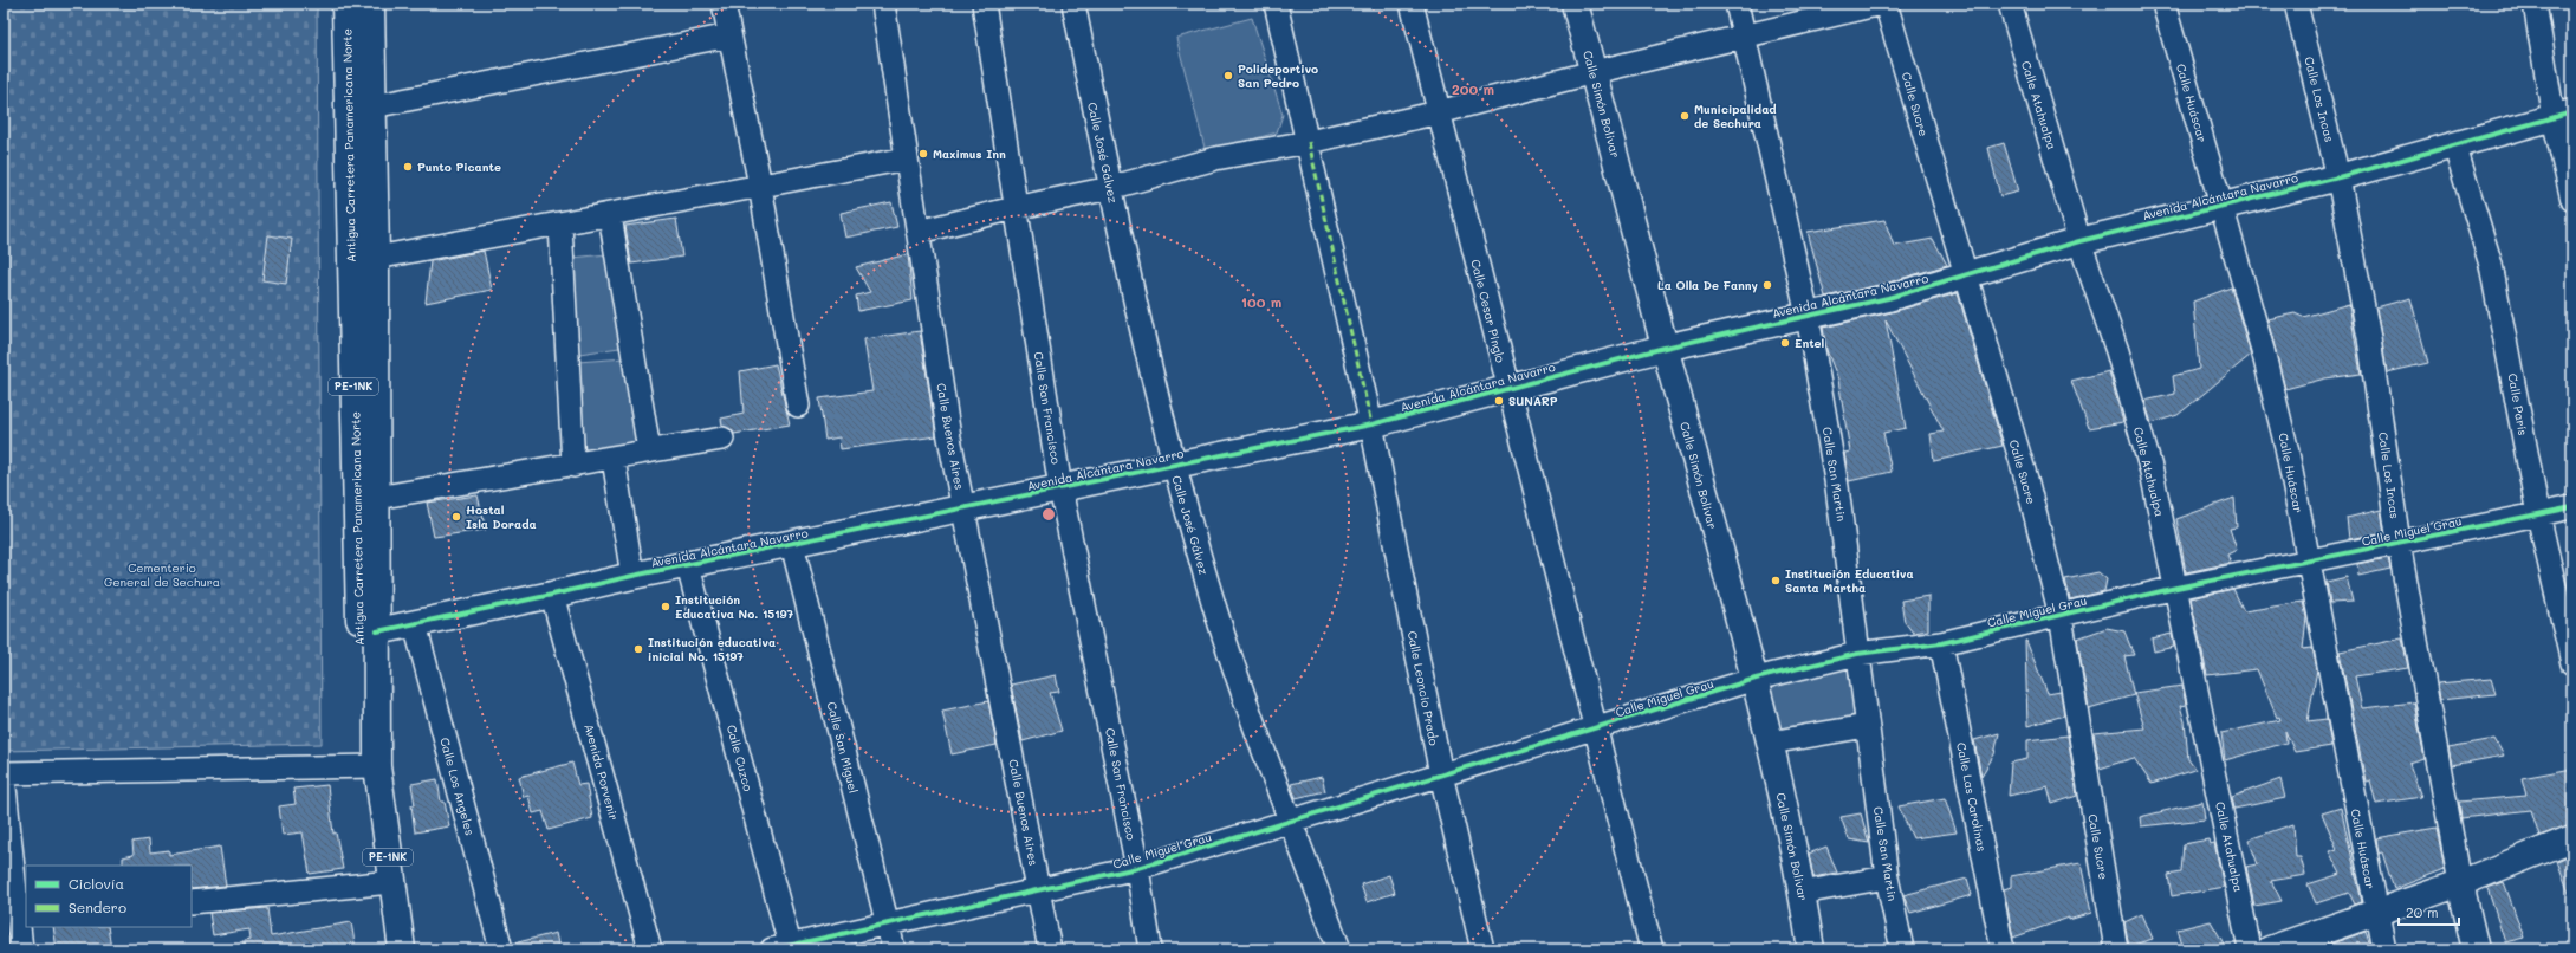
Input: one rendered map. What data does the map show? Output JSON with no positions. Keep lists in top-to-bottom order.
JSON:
{
  "streets": {
    "street": [
      "Calle Los Incas",
      "Calle Huáscar",
      "Calle Simón Bolivar",
      "Calle Sucre",
      "Calle Atahualpa",
      "Antigua Carretera Panamericana Norte",
      "Calle José Gálvez",
      "Avenida Alcántara Navarro",
      "Calle Cesar Pinglo",
      "PE-1NK",
      "Calle París",
      "Calle San Francisco",
      "Calle Buenos Aires",
      "Calle San Martin",
      "Calle Miguel Grau",
      "Calle Leoncio Prado",
      "Calle San Miguel",
      "Calle Cuzco",
      "Avenida Porvenir",
      "Calle Los Angeles",
      "Calle Las Carolinas"
    ]
  },
  "crossings": [
    ["Calle Los Incas", "Avenida Alcántara Navarro"],
    ["Calle Los Incas", "Calle Miguel Grau"],
    ["Calle Huáscar", "Avenida Alcántara Navarro"],
    ["Calle Huáscar", "Calle Miguel Grau"],
    ["Calle Simón Bolivar", "Avenida Alcántara Navarro"],
    ["Calle Simón Bolivar", "Calle Miguel Grau"],
    ["Calle Sucre", "Avenida Alcántara Navarro"],
    ["Calle Sucre", "Calle Miguel Grau"],
    ["Calle Atahualpa", "Avenida Alcántara Navarro"],
    ["Calle Atahualpa", "Calle Miguel Grau"],
    ["Antigua Carretera Panamericana Norte", "Avenida Alcántara Navarro"],
    ["Calle José Gálvez", "Avenida Alcántara Navarro"],
    ["Calle José Gálvez", "Calle Miguel Grau"],
    ["Avenida Alcántara Navarro", "Calle Cesar Pinglo"],
    ["Avenida Alcántara Navarro", "Calle París"],
    ["Avenida Alcántara Navarro", "Calle San Francisco"],
    ["Avenida Alcántara Navarro", "Calle Buenos Aires"],
    ["Avenida Alcántara Navarro", "Calle San Martin"],
    ["Avenida Alcántara Navarro", "Calle Leoncio Prado"],
    ["Avenida Alcántara Navarro", "Calle San Miguel"],
    ["Avenida Alcántara Navarro", "Calle Cuzco"],
    ["Avenida Alcántara Navarro", "Avenida Porvenir"],
    ["Avenida Alcántara Navarro", "Calle Los Angeles"],
    ["Calle Cesar Pinglo", "Calle Miguel Grau"],
    ["Calle París", "Calle Miguel Grau"],
    ["Calle San Francisco", "Calle Miguel Grau"],
    ["Calle Buenos Aires", "Calle Miguel Grau"],
    ["Calle San Martin", "Calle Miguel Grau"],
    ["Calle Miguel Grau", "Calle Leoncio Prado"],
    ["Calle Miguel Grau", "Calle San Miguel"],
    ["Calle Miguel Grau", "Calle Cuzco"],
    ["Calle Miguel Grau", "Calle Las Carolinas"]
  ],
  "parks": ["Cementerio General de Sechura"],
  "places": [
    "Polideportivo San Pedro",
    "Municipalidad de Sechura",
    "Maximus Inn",
    "Punto Picante",
    "La Olla De Fanny",
    "Entel",
    "SUNARP",
    "Hostal Isla Dorada",
    "Institución Educativa Santa Martha",
    "Institución Educativa No. 15197",
    "Institución educativa inicial No. 15197"
  ],
  "legend": ["Ciclovía", "Sendero"],
  "scale_bar": "20 m",
  "rings": ["200 m", "100 m"]
}
